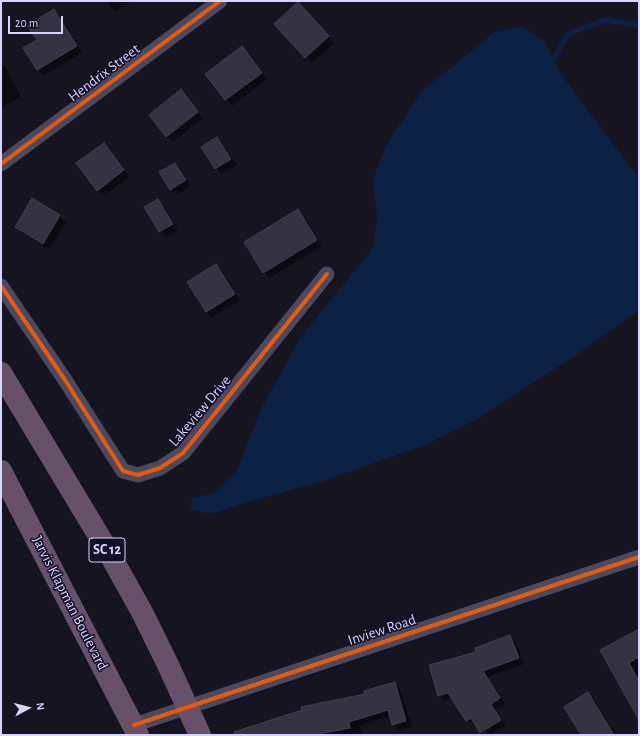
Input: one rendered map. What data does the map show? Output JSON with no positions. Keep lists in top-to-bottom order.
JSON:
{
  "streets": {
    "highway": ["SC 12", "Jarvis Klapman Boulevard"],
    "street": ["Hendrix Street", "Lakeview Drive", "Inview Road"]
  },
  "crossings": [
    ["SC 12", "Inview Road"],
    ["Jarvis Klapman Boulevard", "Inview Road"]
  ],
  "scale_bar": "20 m",
  "north": "right"
}
